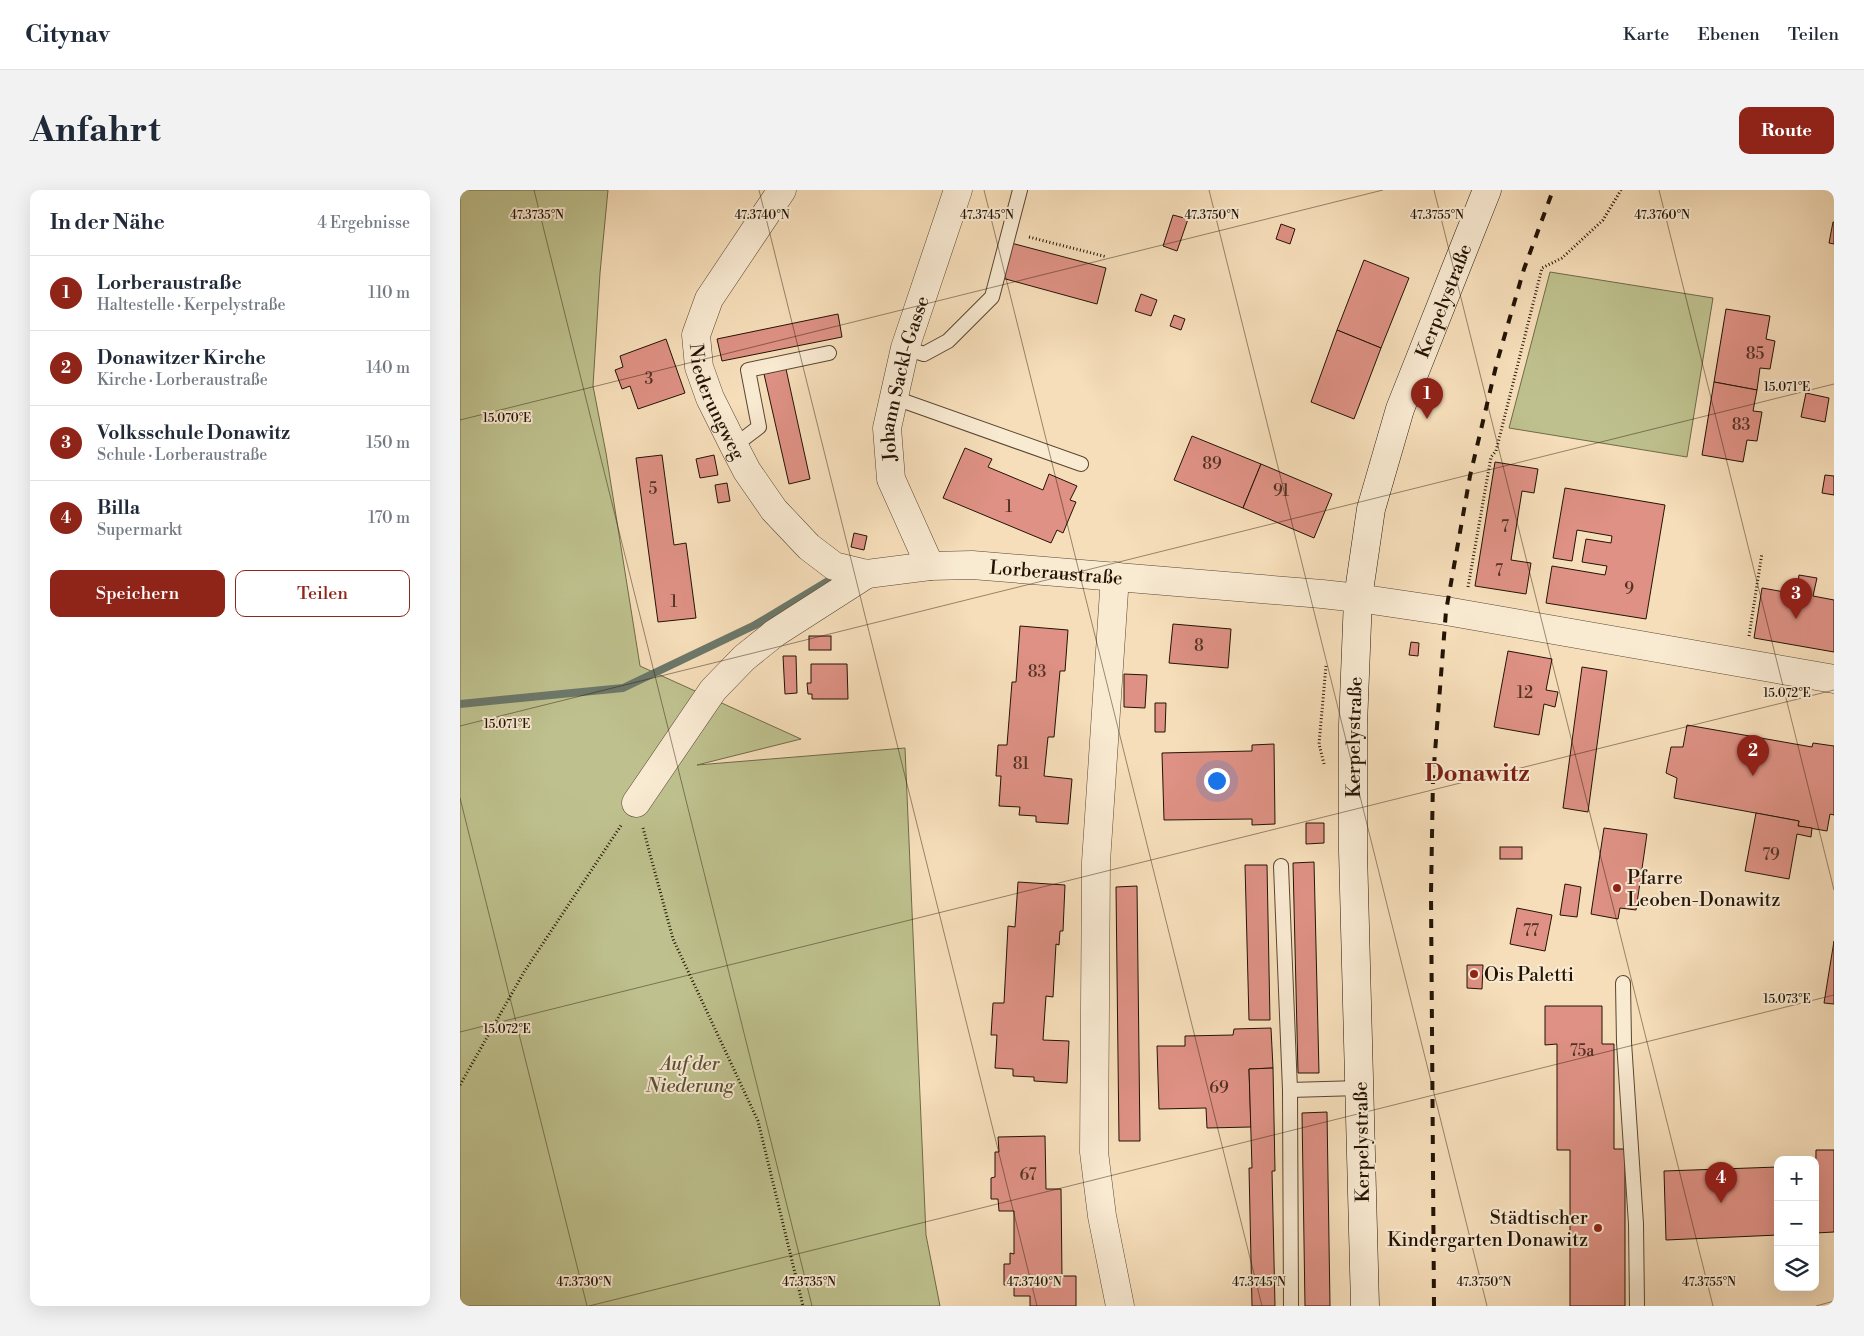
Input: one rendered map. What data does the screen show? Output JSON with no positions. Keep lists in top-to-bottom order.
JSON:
{
  "streets": {
    "street": [
      "Kerpelystraße",
      "Johann Sackl-Gasse",
      "Niederungweg",
      "Lorberaustraße"
    ]
  },
  "crossings": [
    ["Kerpelystraße", "Lorberaustraße"],
    ["Johann Sackl-Gasse", "Niederungweg"],
    ["Johann Sackl-Gasse", "Lorberaustraße"],
    ["Niederungweg", "Lorberaustraße"]
  ],
  "districts": ["Donawitz"],
  "parks": ["Auf der Niederung"],
  "places": ["Pfarre Leoben-Donawitz", "Ois Paletti", "Städtischer Kindergarten Donawitz"],
  "house_numbers": [
    "85",
    "3",
    "83",
    "89",
    "5",
    "91",
    "1",
    "7",
    "7",
    "9",
    "1",
    "8",
    "83",
    "12",
    "81",
    "79",
    "77",
    "75a",
    "69",
    "67"
  ],
  "page": {
    "header": "Citynav",
    "nav": ["Karte", "Ebenen", "Teilen"],
    "buttons": [
      "Route",
      ["Speichern", "Teilen"]
    ],
    "title": "Anfahrt",
    "heading": ["In der Nähe", "4 Ergebnisse"],
    "list": [
      {
        "mark": "1",
        "name": "Lorberaustraße",
        "note": "Haltestelle · Kerpelystraße",
        "value": "110 m"
      },
      {
        "mark": "2",
        "name": "Donawitzer Kirche",
        "note": "Kirche · Lorberaustraße",
        "value": "140 m"
      },
      {
        "mark": "3",
        "name": "Volksschule Donawitz",
        "note": "Schule · Lorberaustraße",
        "value": "150 m"
      },
      {
        "mark": "4",
        "name": "Billa",
        "note": "Supermarkt",
        "value": "170 m"
      }
    ],
    "pins": [
      "1",
      "3",
      "2",
      "4"
    ],
    "map_buttons": ["+", "−"]
  },
  "coordinates": [
    "47.3735°N",
    "47.3740°N",
    "47.3745°N",
    "47.3750°N",
    "47.3755°N",
    "47.3760°N",
    "15.071°E",
    "15.070°E",
    "15.072°E",
    "15.073°E",
    "47.3730°N"
  ]
}
